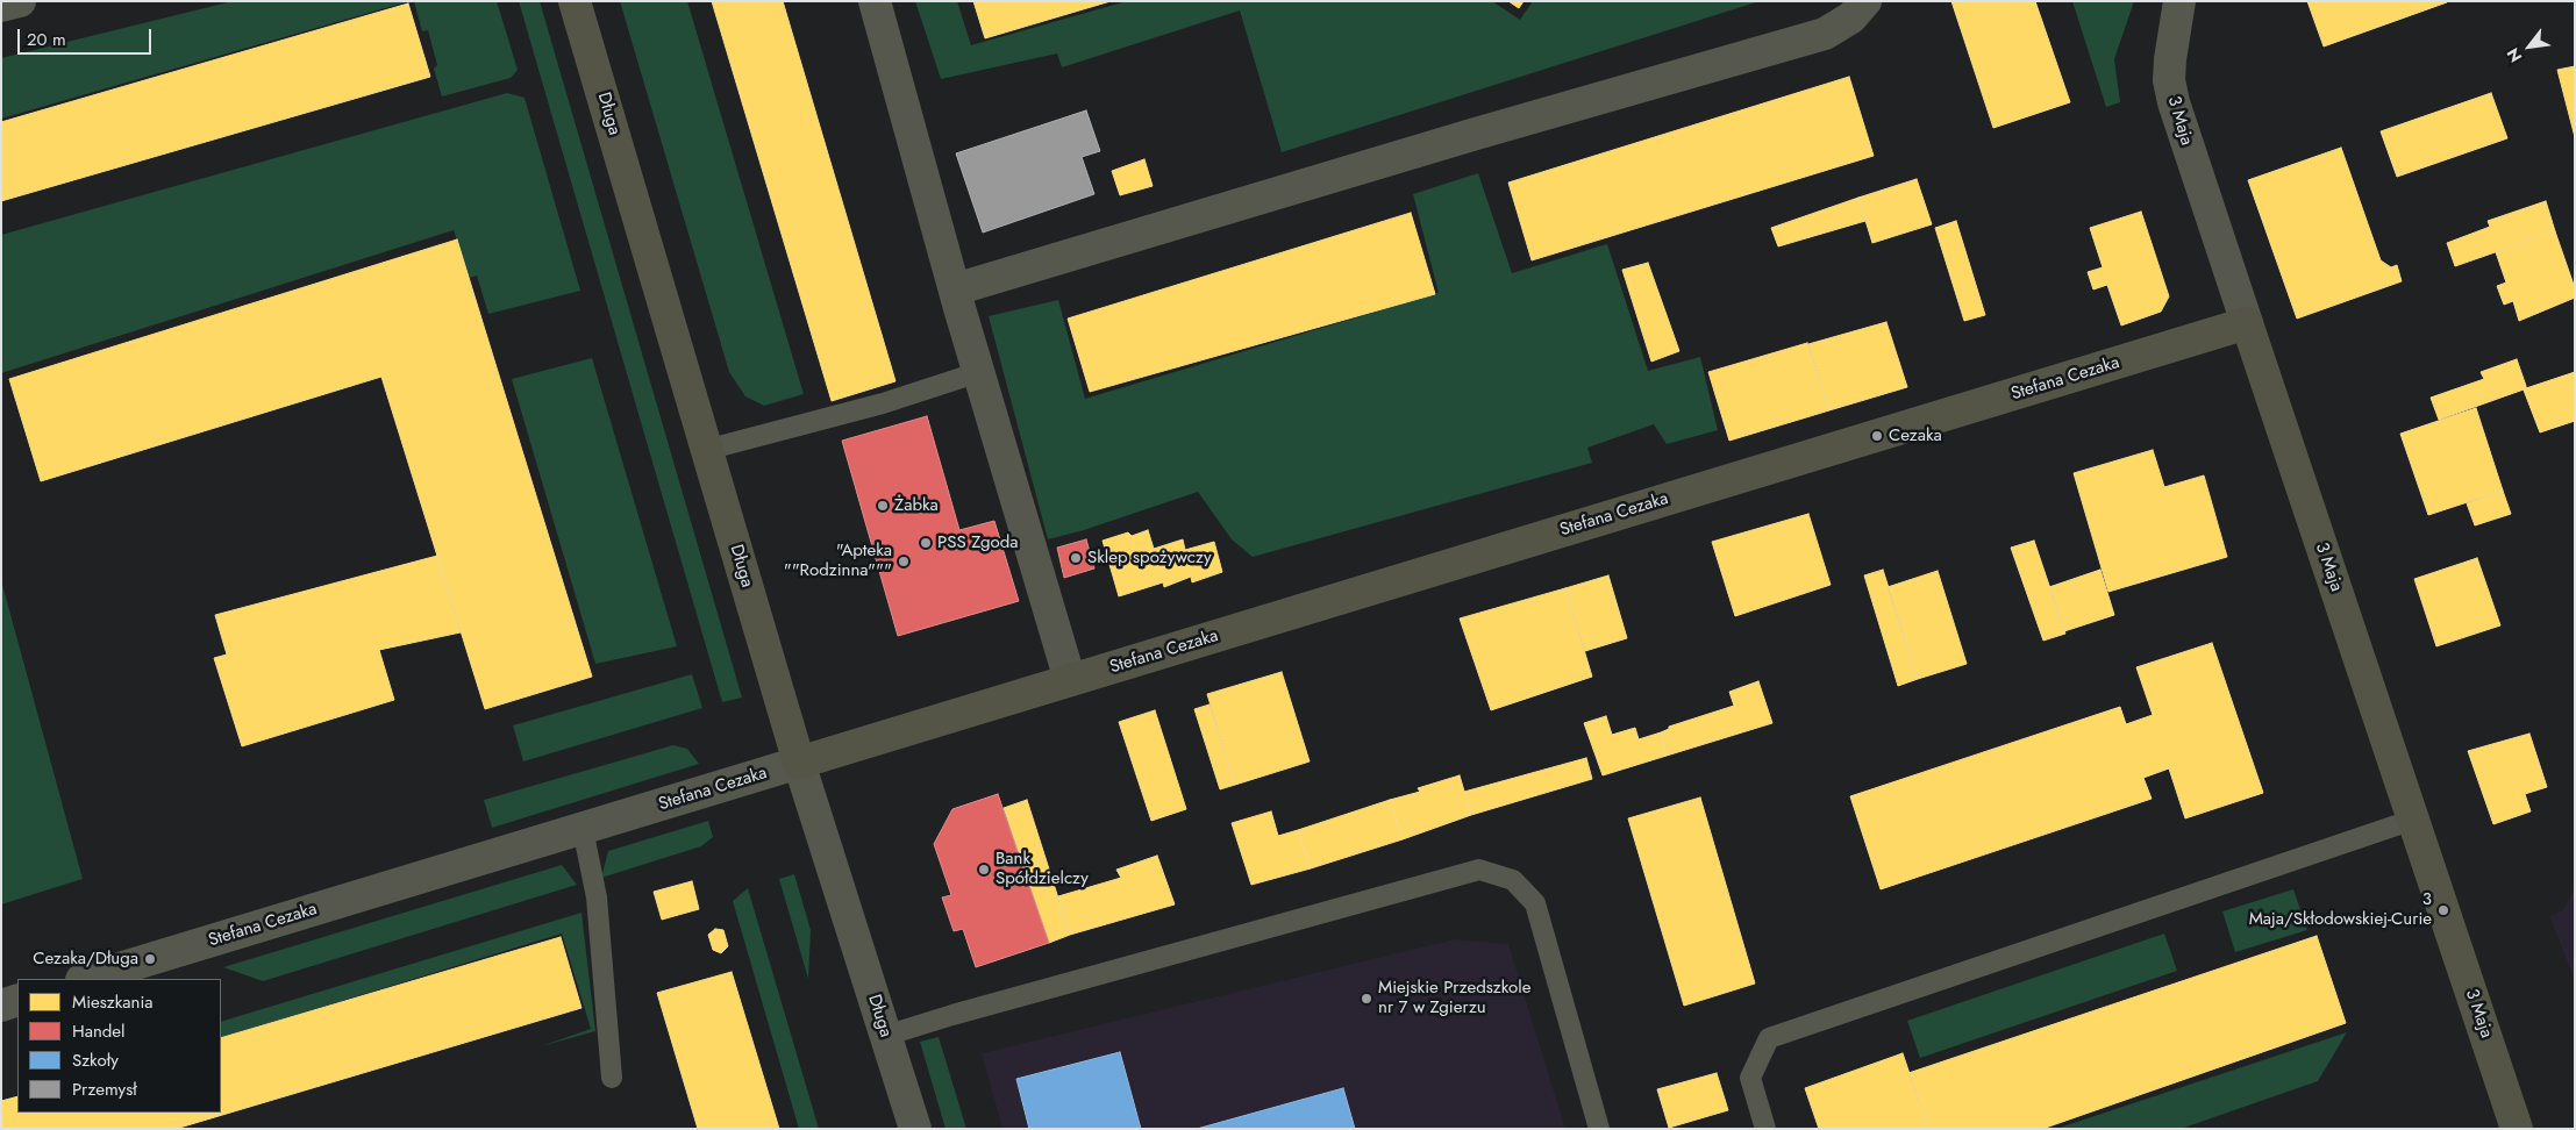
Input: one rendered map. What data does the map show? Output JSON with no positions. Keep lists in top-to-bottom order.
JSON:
{
  "streets": {
    "main road": ["Długa", "3 Maja", "Stefana Cezaka"]
  },
  "crossings": [
    ["Długa", "Stefana Cezaka"],
    ["3 Maja", "Stefana Cezaka"]
  ],
  "places": [
    "Cezaka",
    "Żabka",
    "PSS Zgoda",
    "Sklep spożywczy",
    "\"Apteka \"\"Rodzinna\"\"\"",
    "Bank Spółdzielczy",
    "3 Maja/Skłodowskiej-Curie",
    "Cezaka/Długa",
    "Miejskie Przedszkole nr 7 w Zgierzu"
  ],
  "legend": [
    "Mieszkania",
    "Handel",
    "Szkoły",
    "Przemysł"
  ],
  "scale_bar": "20 m",
  "north": "bottom left"
}
